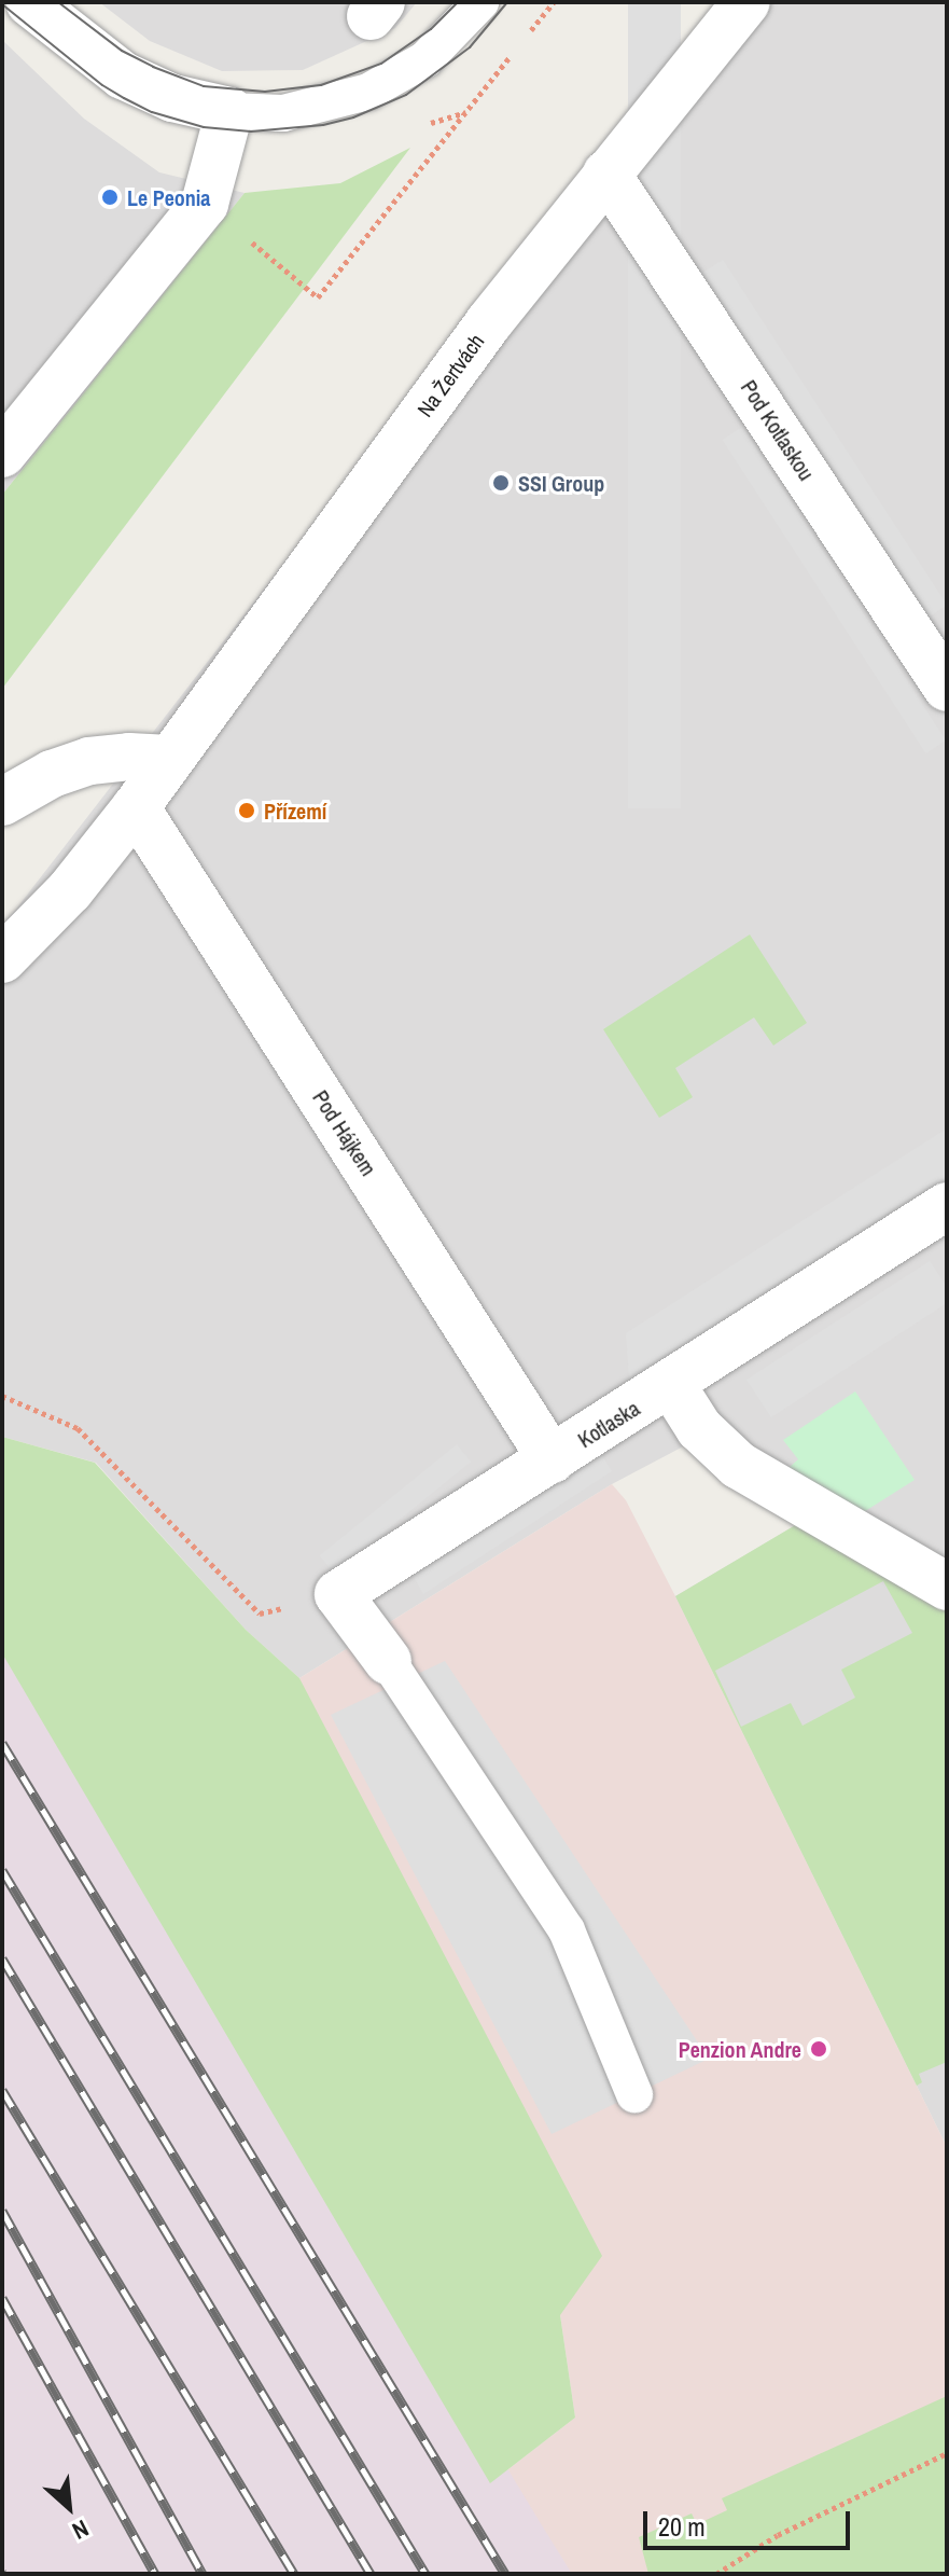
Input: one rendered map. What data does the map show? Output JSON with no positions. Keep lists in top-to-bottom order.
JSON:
{
  "streets": {
    "street": [
      "Na Žertvách",
      "Pod Kotlaskou",
      "Pod Hájkem",
      "Kotlaska"
    ]
  },
  "crossings": [
    ["Na Žertvách", "Pod Kotlaskou"],
    ["Na Žertvách", "Pod Hájkem"],
    ["Pod Hájkem", "Kotlaska"]
  ],
  "places": [
    "Le Peonia",
    "SSI Group",
    "Přízemí",
    "Penzion Andre"
  ],
  "scale_bar": "20 m",
  "north": "bottom right"
}
